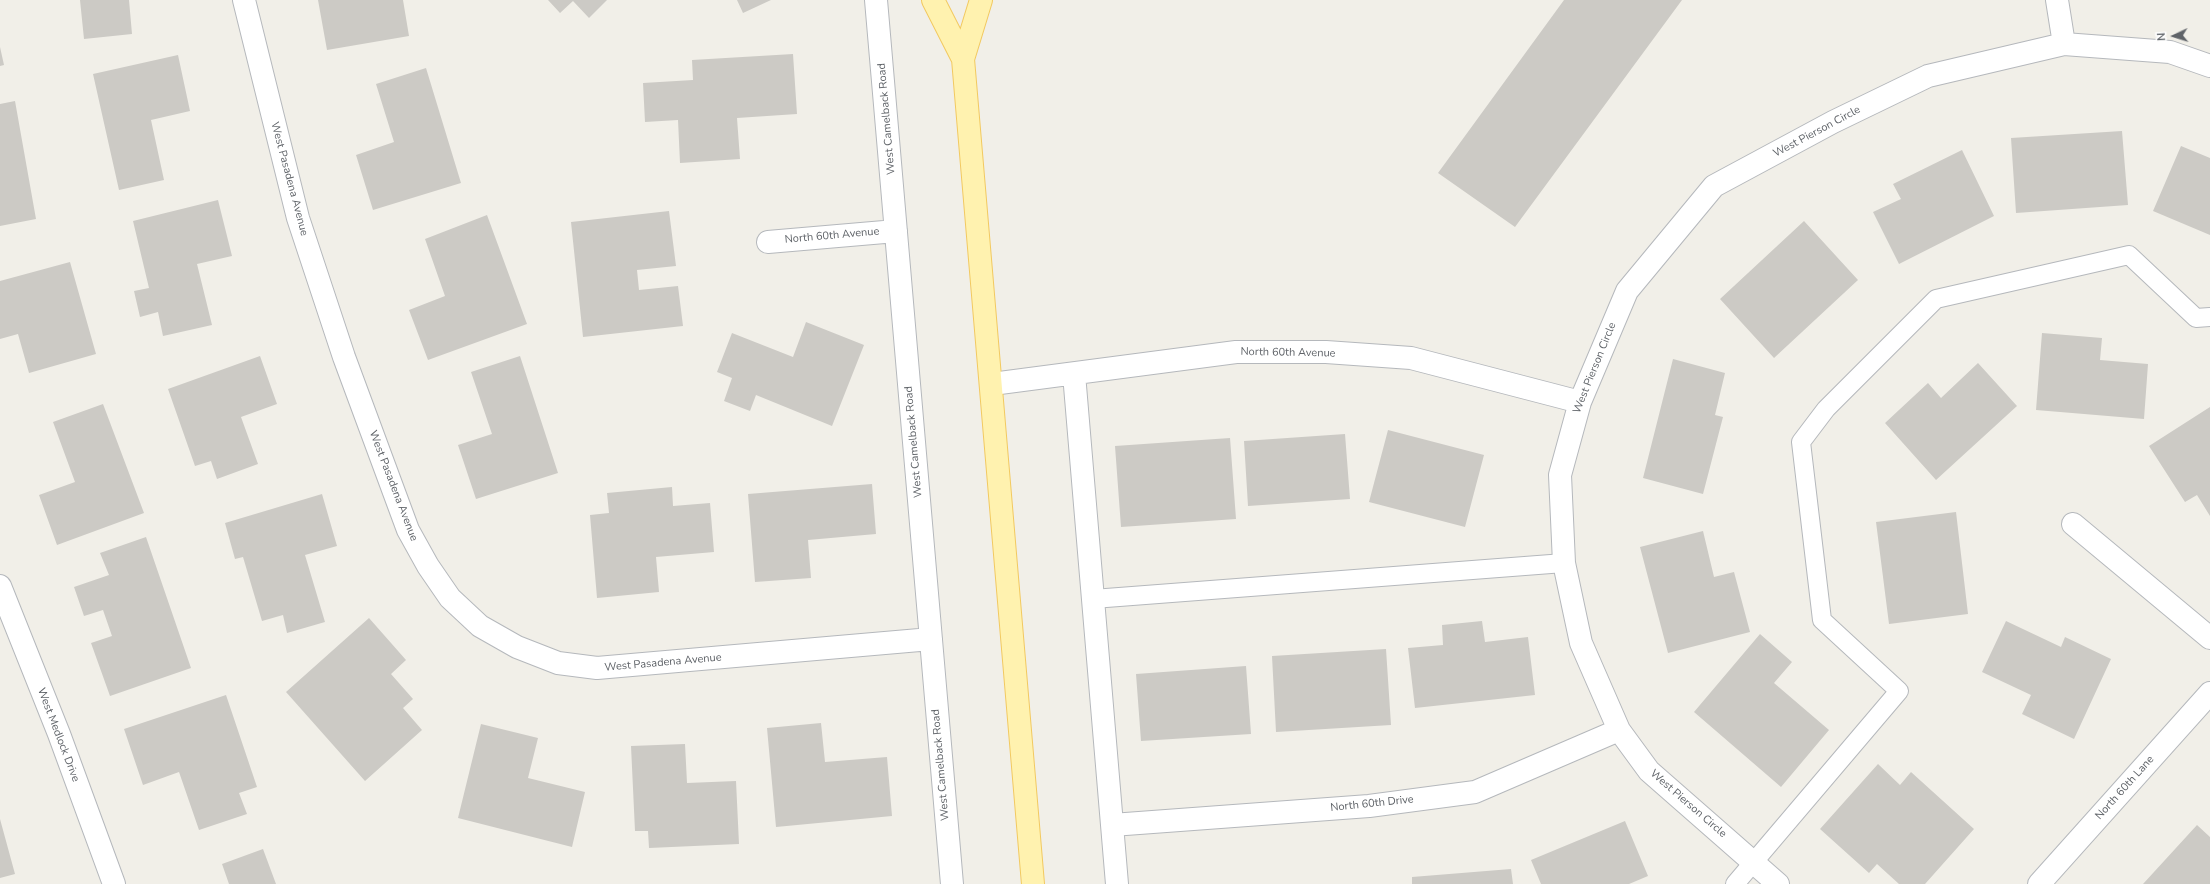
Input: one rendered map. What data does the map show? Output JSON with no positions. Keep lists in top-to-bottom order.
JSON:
{
  "streets": {
    "street": [
      "West Camelback Road",
      "West Pierson Circle",
      "West Pasadena Avenue",
      "North 60th Avenue",
      "West Medlock Drive",
      "North 60th Lane",
      "North 60th Drive"
    ]
  },
  "crossings": [
    ["West Camelback Road", "West Pasadena Avenue"],
    ["West Camelback Road", "North 60th Avenue"],
    ["West Pierson Circle", "North 60th Avenue"],
    ["West Pierson Circle", "North 60th Drive"]
  ],
  "north": "left"
}
